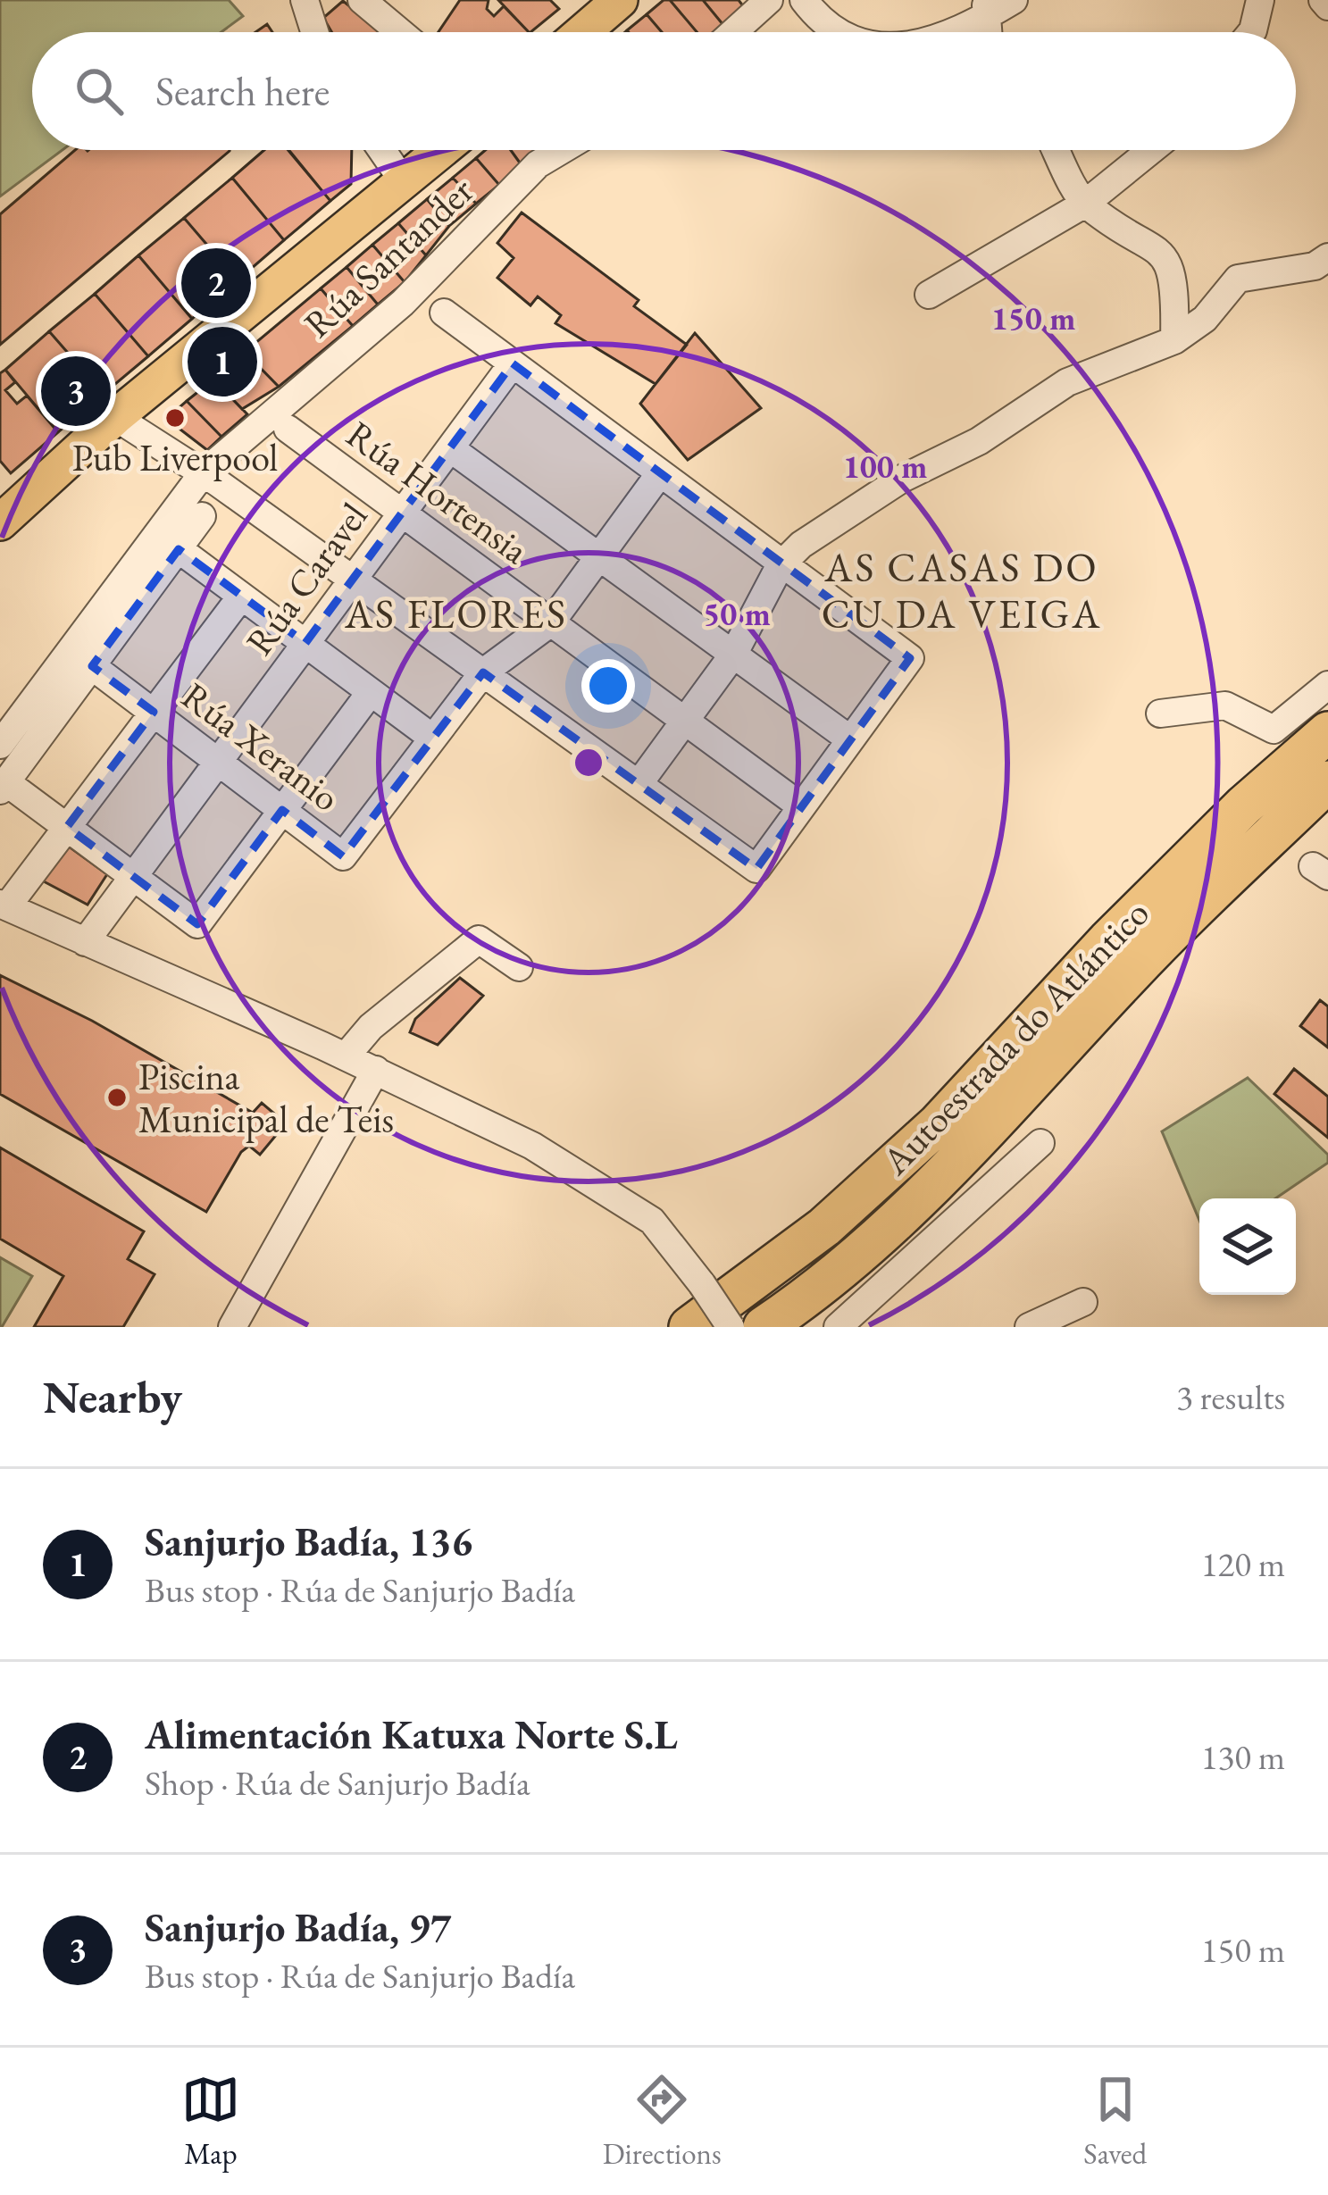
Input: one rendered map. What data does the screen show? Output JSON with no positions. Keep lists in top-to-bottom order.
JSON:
{
  "streets": {
    "highway": ["Autoestrada do Atlántico"],
    "street": [
      "Rúa Santander",
      "Rúa Hortensia",
      "Rúa Caravel",
      "Rúa Xeranio"
    ]
  },
  "crossings": [
    ["Rúa Hortensia", "Rúa Caravel"],
    ["Rúa Hortensia", "Rúa Xeranio"],
    ["Rúa Caravel", "Rúa Xeranio"]
  ],
  "districts": ["AS CASAS DO CU DA VEIGA", "AS FLORES"],
  "places": ["Pub Liverpool", "Piscina Municipal de Teis"],
  "page": {
    "search": "Search here",
    "pins": ["2", "1", "3"],
    "heading": ["Nearby", "3 results"],
    "list": [
      {
        "mark": "1",
        "name": "Sanjurjo Badía, 136",
        "note": "Bus stop · Rúa de Sanjurjo Badía",
        "value": "120 m"
      },
      {
        "mark": "2",
        "name": "Alimentación Katuxa Norte S.L",
        "note": "Shop · Rúa de Sanjurjo Badía",
        "value": "130 m"
      },
      {
        "mark": "3",
        "name": "Sanjurjo Badía, 97",
        "note": "Bus stop · Rúa de Sanjurjo Badía",
        "value": "150 m"
      }
    ],
    "nav": ["Map", "Directions", "Saved"]
  },
  "rings": ["150 m", "100 m", "50 m"]
}
